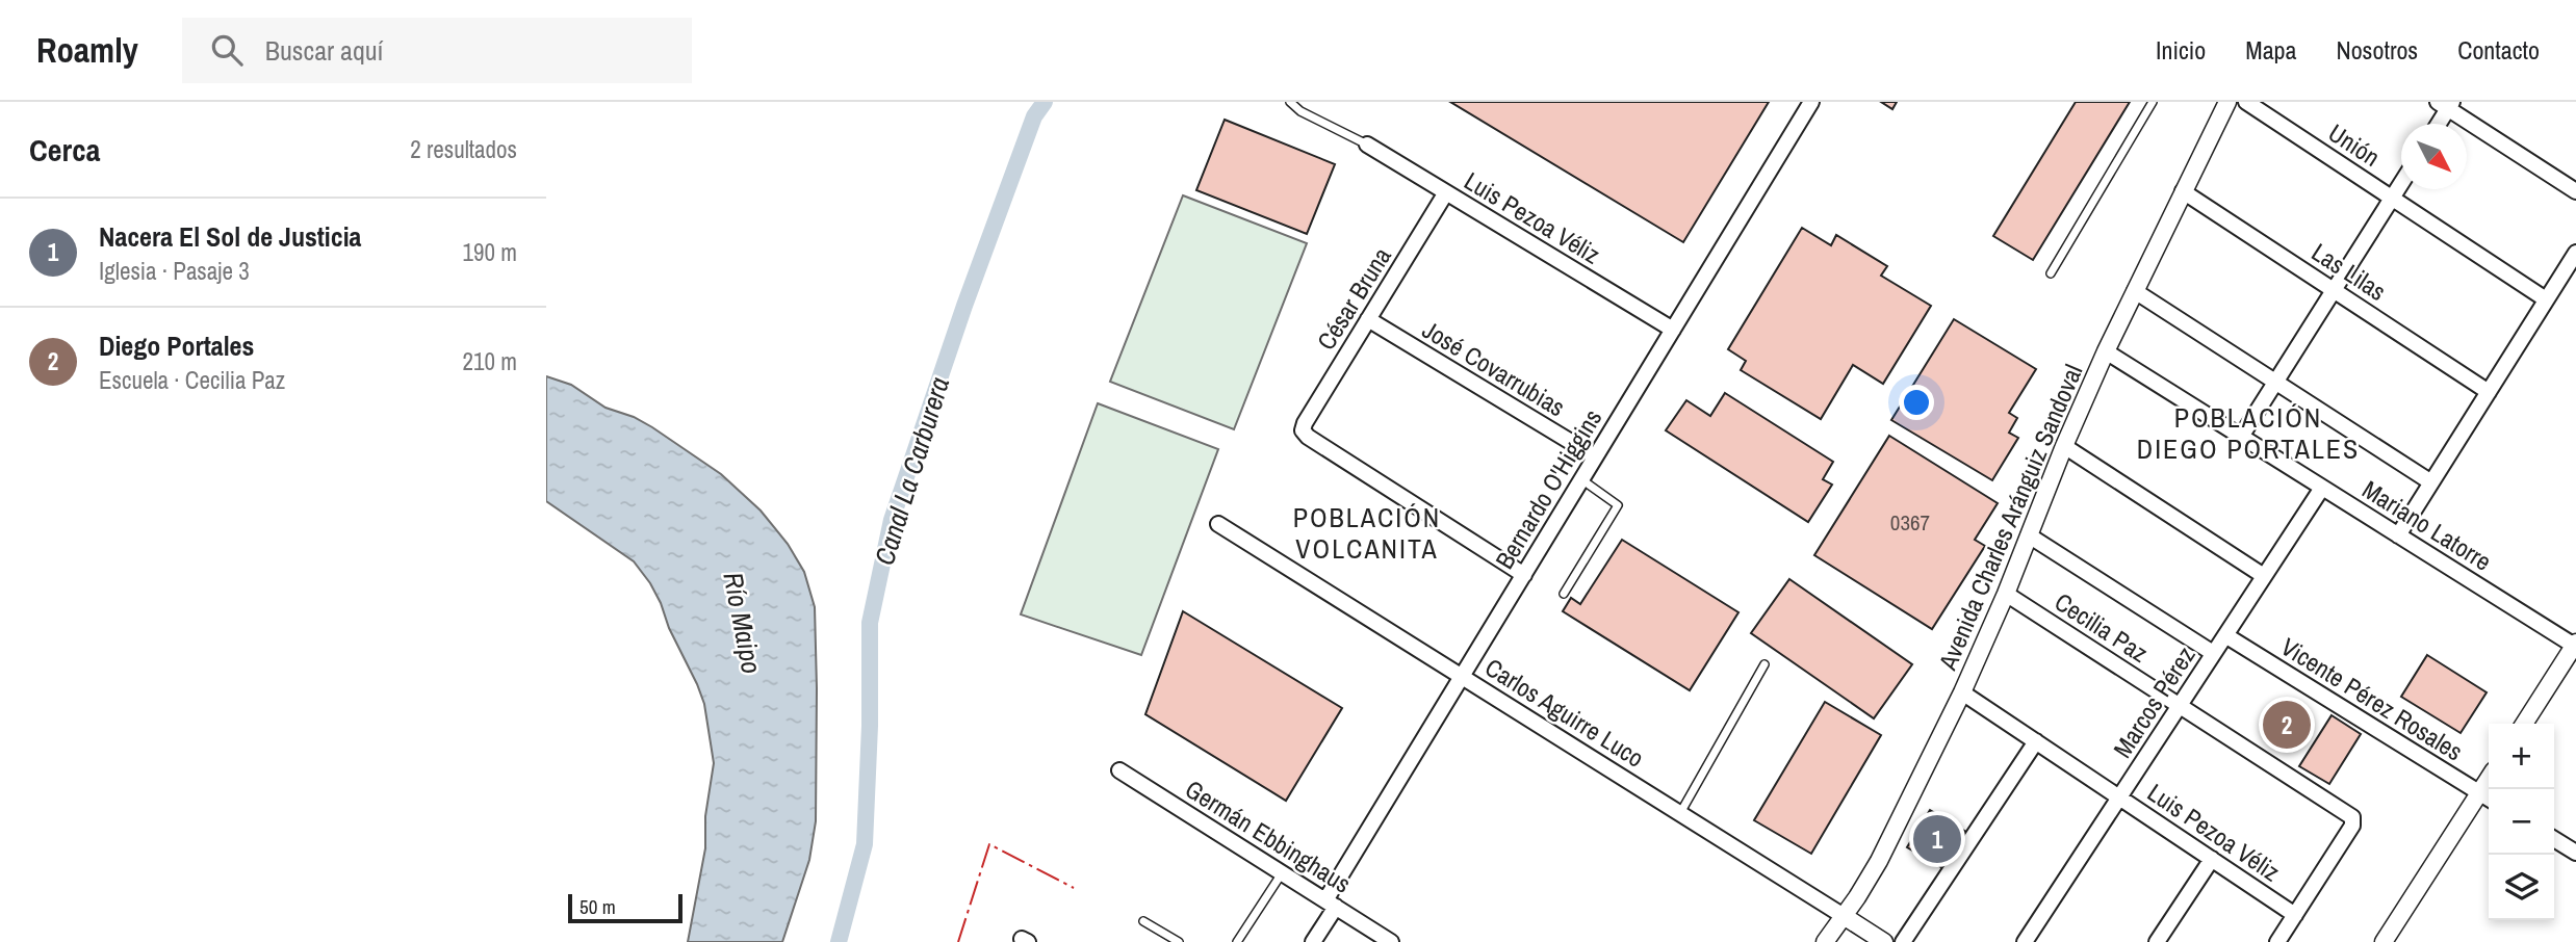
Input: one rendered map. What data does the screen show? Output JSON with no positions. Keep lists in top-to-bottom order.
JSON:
{
  "streets": {
    "street": [
      "Unión",
      "Luis Pezoa Véliz",
      "Las Lilas",
      "César Bruna",
      "José Covarrubias",
      "Bernardo O'Higgins",
      "Avenida Charles Aránguiz Sandoval",
      "Mariano Latorre",
      "Cecilia Paz",
      "Vicente Pérez Rosales",
      "Marcos Pérez",
      "Carlos Aguirre Luco",
      "Germán Ebbinghaus"
    ]
  },
  "crossings": [
    ["Luis Pezoa Véliz", "César Bruna"],
    ["Luis Pezoa Véliz", "Bernardo O'Higgins"],
    ["Luis Pezoa Véliz", "Avenida Charles Aránguiz Sandoval"],
    ["Luis Pezoa Véliz", "Cecilia Paz"],
    ["Luis Pezoa Véliz", "Marcos Pérez"],
    ["Las Lilas", "Avenida Charles Aránguiz Sandoval"],
    ["César Bruna", "José Covarrubias"],
    ["César Bruna", "Bernardo O'Higgins"],
    ["José Covarrubias", "Bernardo O'Higgins"],
    ["Bernardo O'Higgins", "Carlos Aguirre Luco"],
    ["Bernardo O'Higgins", "Germán Ebbinghaus"],
    ["Avenida Charles Aránguiz Sandoval", "Mariano Latorre"],
    ["Avenida Charles Aránguiz Sandoval", "Cecilia Paz"],
    ["Avenida Charles Aránguiz Sandoval", "Carlos Aguirre Luco"],
    ["Mariano Latorre", "Marcos Pérez"],
    ["Cecilia Paz", "Marcos Pérez"],
    ["Vicente Pérez Rosales", "Marcos Pérez"]
  ],
  "districts": ["POBLACIÓN DIEGO PORTALES", "POBLACIÓN VOLCANITA"],
  "water": ["Canal La Carburera", "Río Maipo"],
  "house_numbers": ["0367"],
  "scale_bar": "50 m",
  "north": "bottom right",
  "page": {
    "header": "Roamly",
    "search": "Buscar aquí",
    "nav": [
      "Inicio",
      "Mapa",
      "Nosotros",
      "Contacto"
    ],
    "heading": ["Cerca", "2 resultados"],
    "list": [
      {
        "mark": "1",
        "name": "Nacera El Sol de Justicia",
        "note": "Iglesia · Pasaje 3",
        "value": "190 m"
      },
      {
        "mark": "2",
        "name": "Diego Portales",
        "note": "Escuela · Cecilia Paz",
        "value": "210 m"
      }
    ],
    "pins": ["2", "1"],
    "map_buttons": ["+", "−"],
    "scale": "50 m"
  }
}
